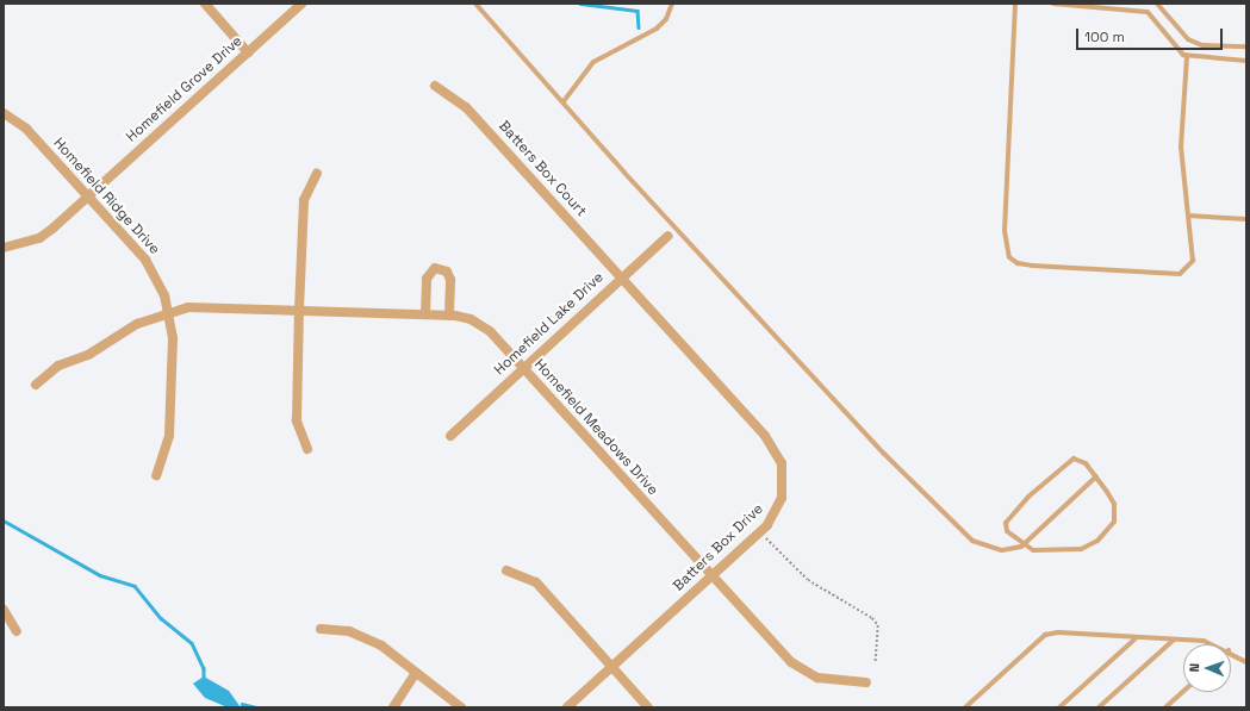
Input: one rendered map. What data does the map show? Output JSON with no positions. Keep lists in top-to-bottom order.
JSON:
{
  "streets": {
    "street": [
      "Homefield Grove Drive",
      "Batters Box Court",
      "Homefield Ridge Drive",
      "Homefield Lake Drive",
      "Homefield Meadows Drive",
      "Batters Box Drive"
    ]
  },
  "crossings": [
    ["Homefield Grove Drive", "Homefield Ridge Drive"],
    ["Batters Box Court", "Homefield Lake Drive"],
    ["Batters Box Court", "Batters Box Drive"],
    ["Homefield Ridge Drive", "Homefield Meadows Drive"],
    ["Homefield Lake Drive", "Homefield Meadows Drive"],
    ["Homefield Lake Drive", "Batters Box Drive"],
    ["Homefield Meadows Drive", "Batters Box Drive"]
  ],
  "scale_bar": "100 m",
  "north": "left"
}
